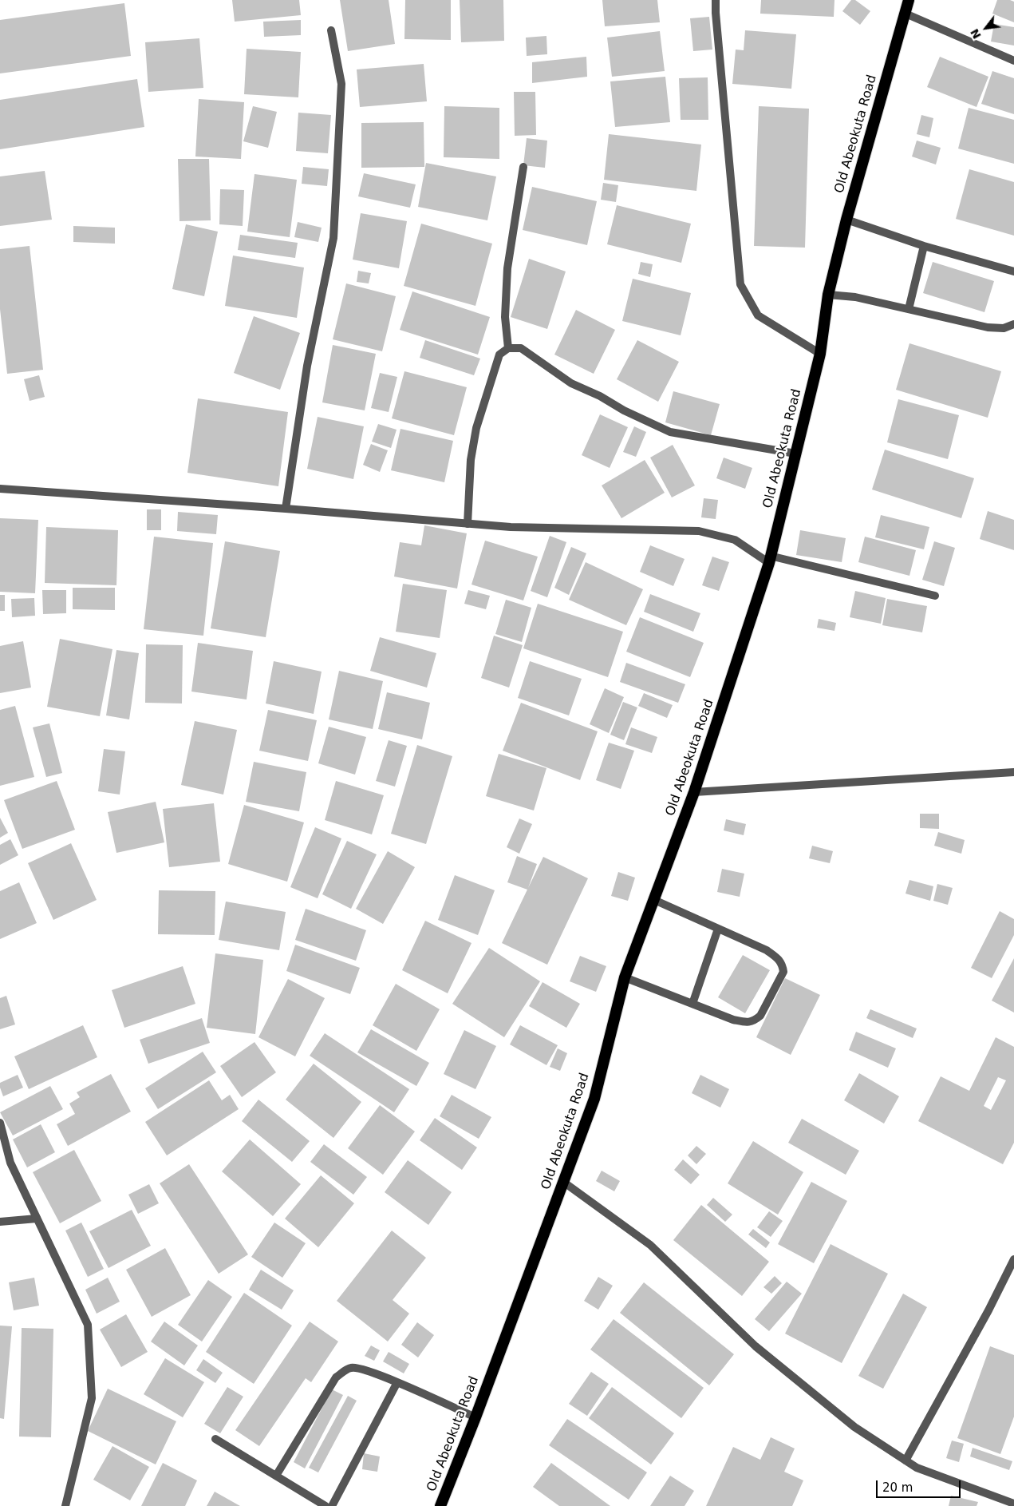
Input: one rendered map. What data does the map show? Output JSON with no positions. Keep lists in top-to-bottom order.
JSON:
{
  "streets": {
    "highway": ["Old Abeokuta Road"]
  },
  "scale_bar": "20 m",
  "north": "bottom left"
}
